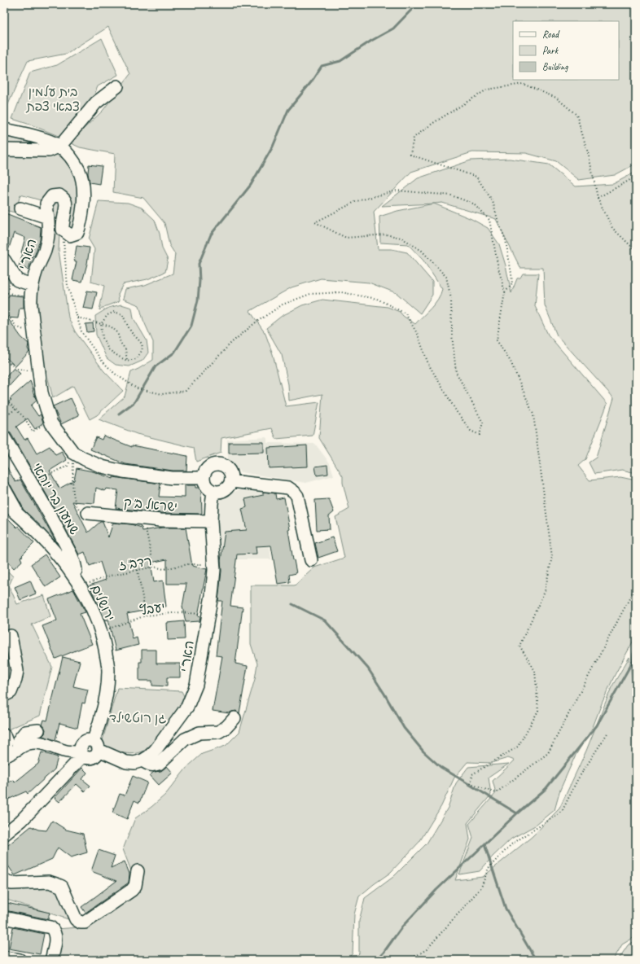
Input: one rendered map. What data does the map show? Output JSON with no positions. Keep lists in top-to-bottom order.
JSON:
{
  "streets": {
    "street": [
      "האר\"י",
      "שמעון בר יוחאי",
      "ישראל ב\"ק",
      "ירושלים"
    ],
    "path": ["רדב\"ז", "יעבץ"]
  },
  "crossings": [
    ["האר\"י", "ישראל ב\"ק"],
    ["האר\"י", "רדב\"ז"],
    ["האר\"י", "יעבץ"],
    ["שמעון בר יוחאי", "ירושלים"],
    ["רדב\"ז", "ירושלים"],
    ["ירושלים", "יעבץ"]
  ],
  "parks": ["בית עלמין צבאי צפת", "גן רוטשילד"],
  "legend": ["Road", "Park", "Building"]
}
